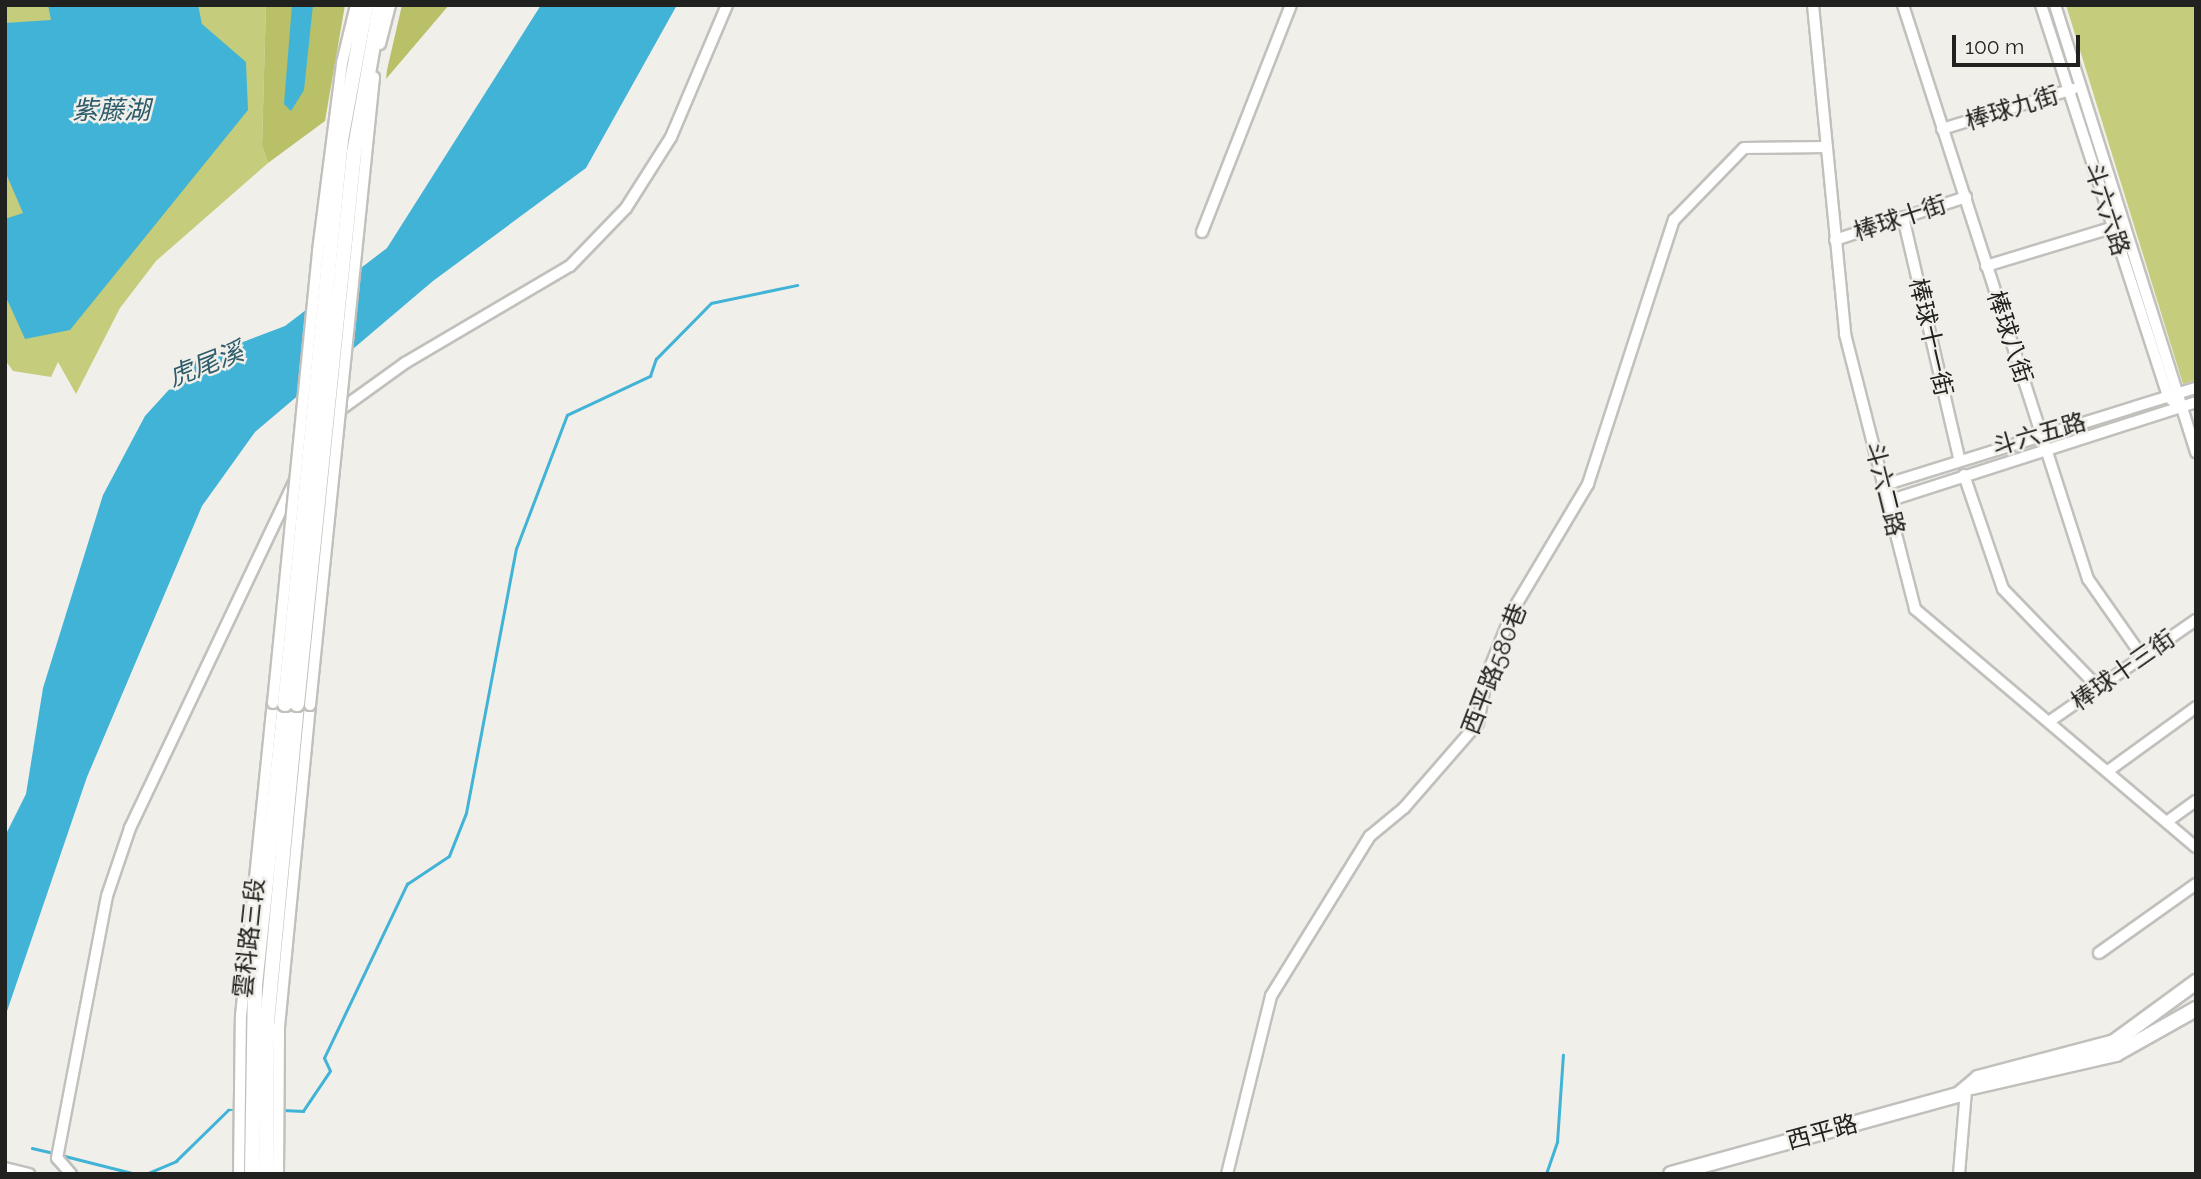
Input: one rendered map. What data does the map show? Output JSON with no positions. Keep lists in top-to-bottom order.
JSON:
{
  "streets": {
    "main road": ["雲科路三段", "西平路"],
    "street": [
      "棒球九街",
      "斗六六路",
      "棒球十街",
      "棒球十一街",
      "棒球八街",
      "斗六五路",
      "斗六二路",
      "西平路580巷",
      "棒球十三街"
    ]
  },
  "crossings": [
    ["棒球九街", "斗六六路"],
    ["棒球九街", "棒球八街"],
    ["斗六六路", "斗六五路"],
    ["棒球十街", "棒球十一街"],
    ["棒球十街", "棒球八街"],
    ["棒球十街", "斗六二路"],
    ["棒球十一街", "斗六五路"],
    ["棒球八街", "斗六五路"],
    ["棒球八街", "棒球十三街"],
    ["斗六五路", "斗六二路"],
    ["斗六二路", "西平路580巷"],
    ["斗六二路", "棒球十三街"]
  ],
  "water": ["紫藤湖", "虎尾溪"],
  "scale_bar": "100 m"
}
